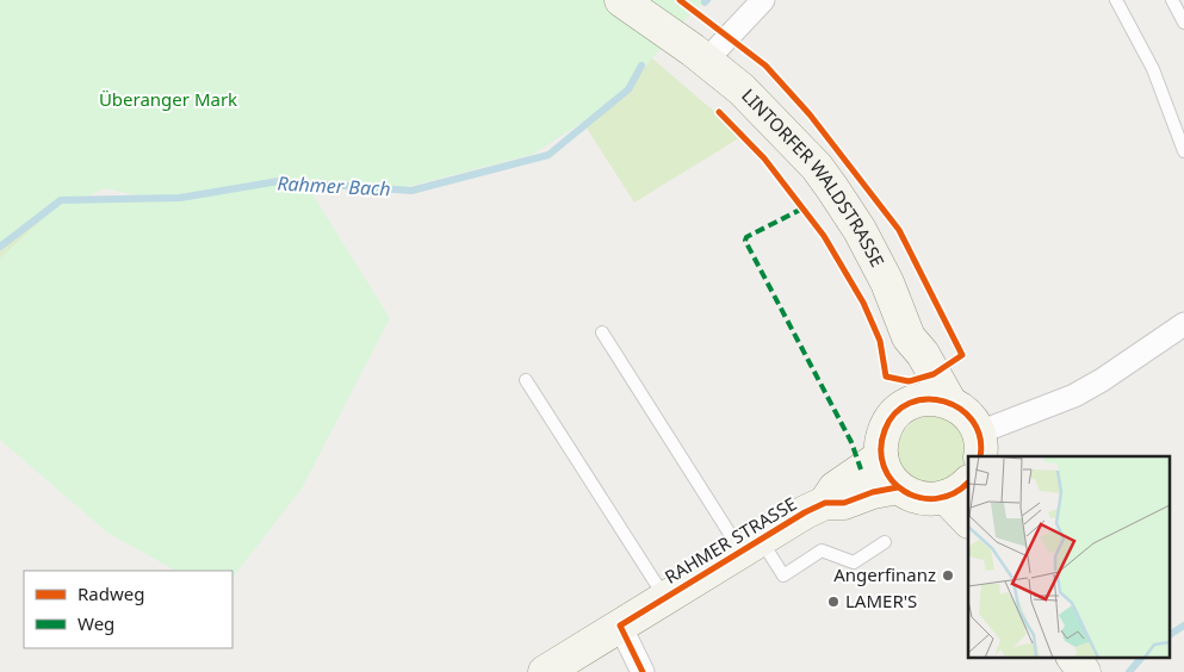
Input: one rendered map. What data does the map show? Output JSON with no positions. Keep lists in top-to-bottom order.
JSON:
{
  "streets": {
    "main road": ["LINTORFER WALDSTRASSE", "RAHMER STRASSE"]
  },
  "water": ["Rahmer Bach"],
  "parks": ["Überanger Mark"],
  "places": ["Angerfinanz", "LAMER'S"],
  "legend": ["Radweg", "Weg"]
}
